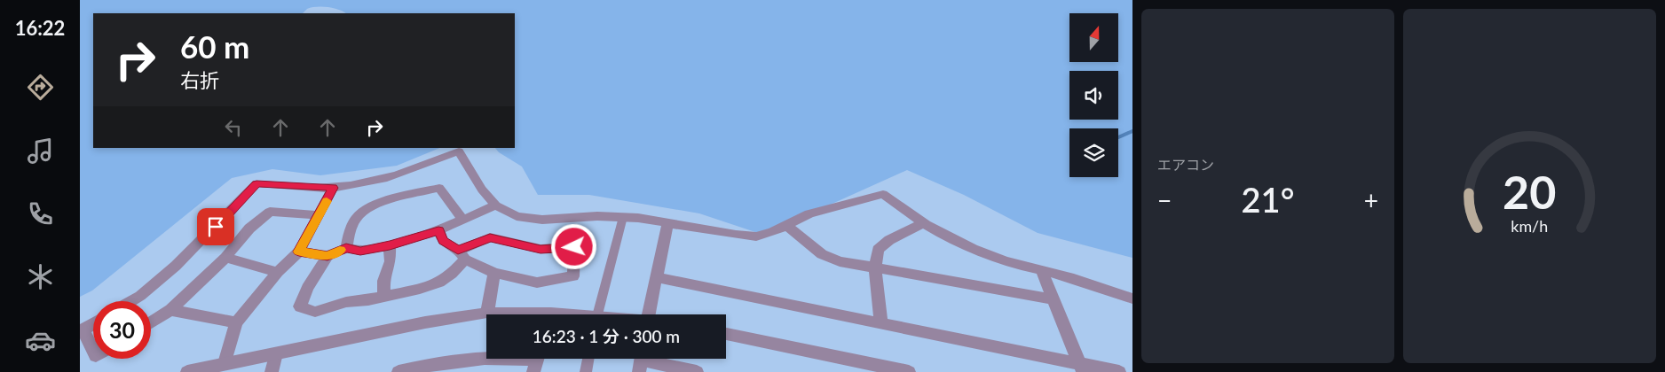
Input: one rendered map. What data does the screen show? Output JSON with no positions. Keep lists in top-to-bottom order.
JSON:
{
  "north": "top",
  "page": {
    "tabs": "16:22",
    "tile": "エアコン",
    "turn": ["60 m", "右折"],
    "heat": ["−", "21°", "+"],
    "limit": "30",
    "trip": "16:23 · 1 分 · 300 m",
    "gauge": ["20", "km/h"]
  }
}
